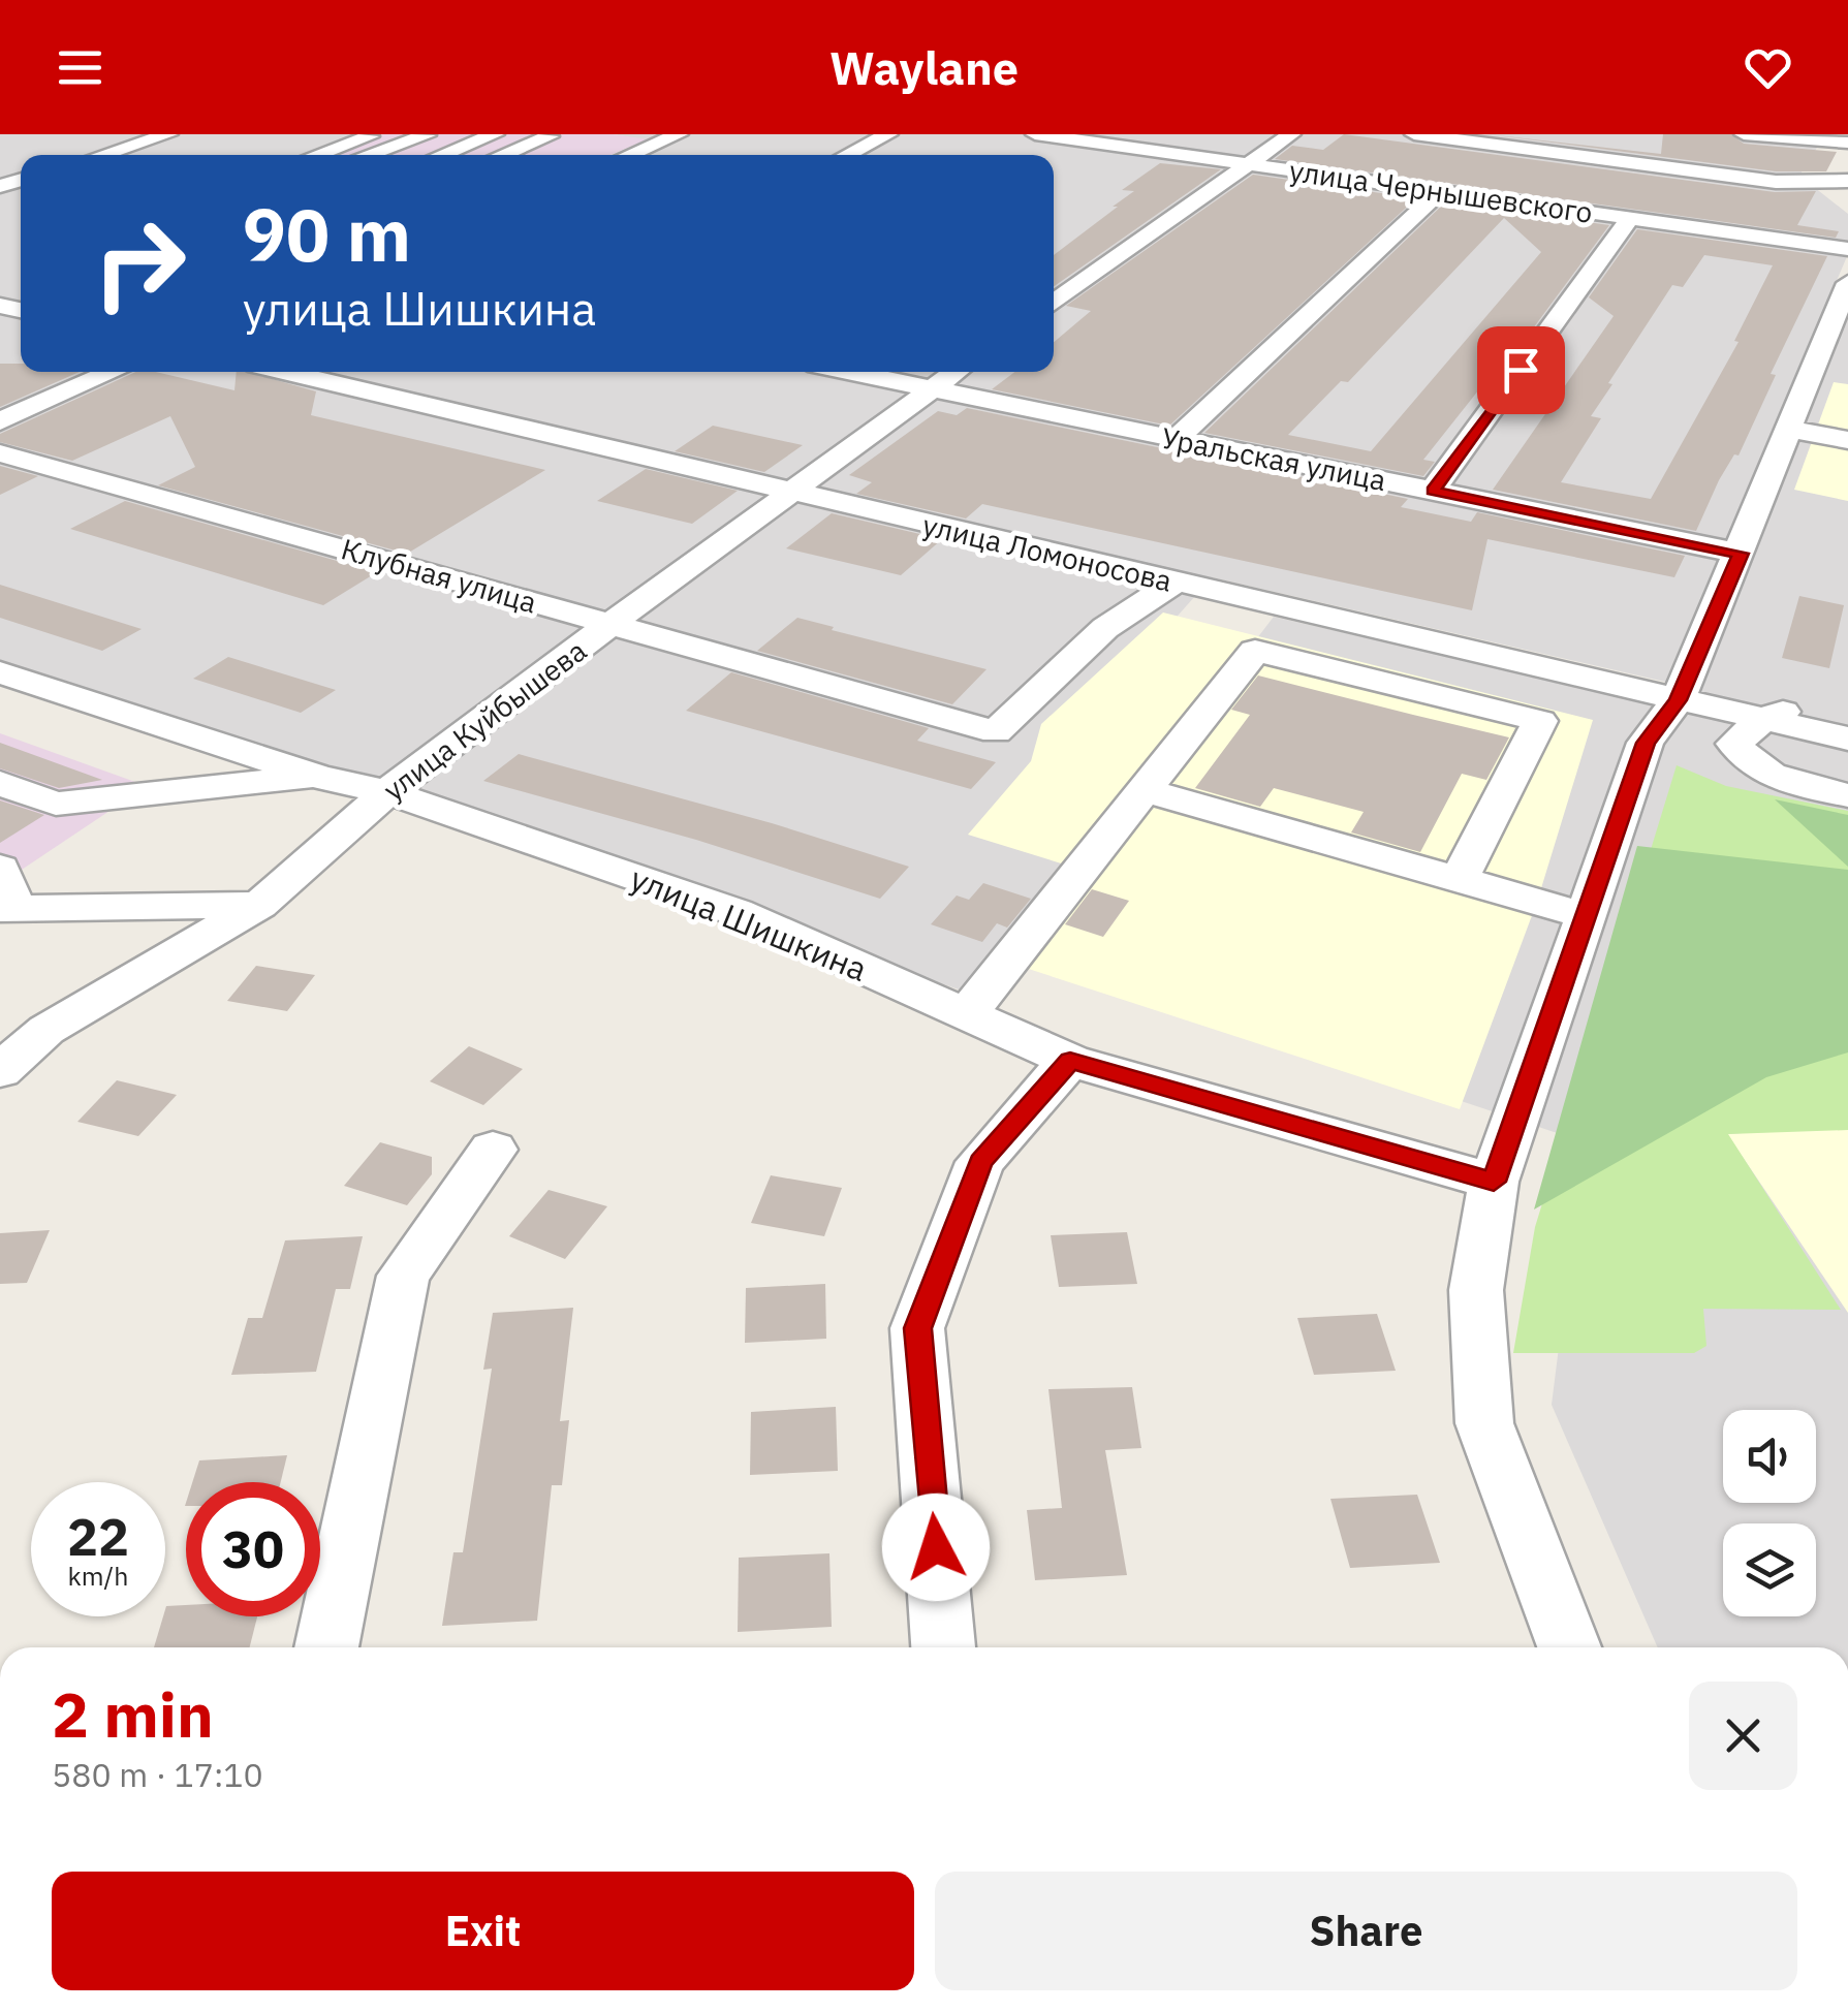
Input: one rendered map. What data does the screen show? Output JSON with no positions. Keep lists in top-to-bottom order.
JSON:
{
  "streets": {
    "street": [
      "улица Чернышевского",
      "Уральская улица",
      "улица Ломоносова",
      "Клубная улица",
      "улица Куйбышева",
      "улица Шишкина"
    ]
  },
  "crossings": [
    ["Уральская улица", "улица Куйбышева"],
    ["улица Ломоносова", "Клубная улица"],
    ["улица Ломоносова", "улица Куйбышева"],
    ["Клубная улица", "улица Куйбышева"],
    ["улица Куйбышева", "улица Шишкина"]
  ],
  "page": {
    "header": "Waylane",
    "turn": ["90 m", "улица Шишкина"],
    "speed": "22 km/h",
    "limit": "30",
    "heading": ["2 min", "580 m · 17:10"],
    "buttons": ["Exit", "Share"]
  }
}
